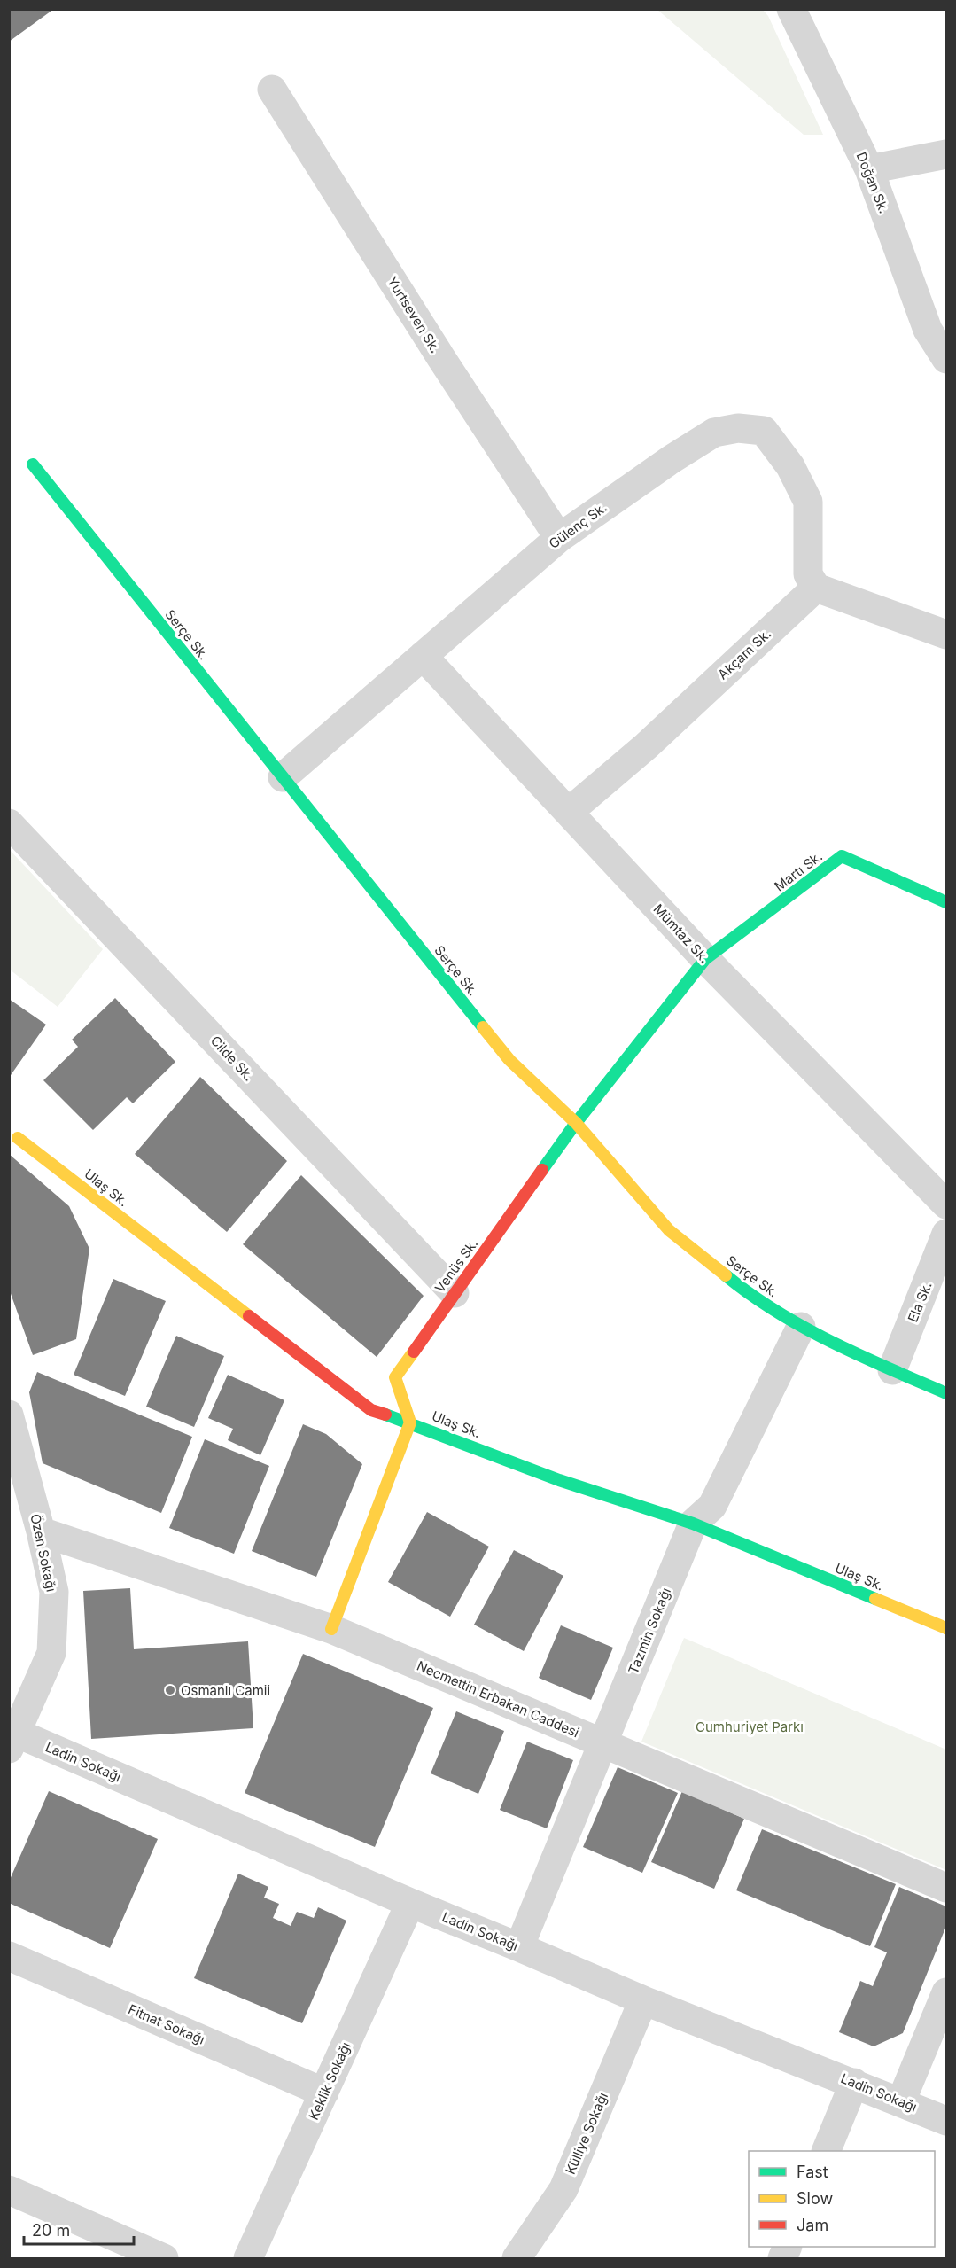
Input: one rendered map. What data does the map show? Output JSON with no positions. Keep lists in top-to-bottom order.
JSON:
{
  "streets": {
    "street": [
      "Doğan Sk.",
      "Yurtseven Sk.",
      "Gülenç Sk.",
      "Serçe Sk.",
      "Akçam Sk.",
      "Martı Sk.",
      "Mümtaz Sk.",
      "Cilde Sk.",
      "Ulaş Sk.",
      "Venüs Sk.",
      "Ela Sk.",
      "Özen Sokağı",
      "Tazmin Sokağı",
      "Necmettin Erbakan Caddesi",
      "Ladin Sokağı",
      "Fitnat Sokağı",
      "Keklik Sokağı",
      "Külliye Sokağı"
    ]
  },
  "crossings": [
    ["Yurtseven Sk.", "Gülenç Sk."],
    ["Gülenç Sk.", "Serçe Sk."],
    ["Gülenç Sk.", "Akçam Sk."],
    ["Gülenç Sk.", "Mümtaz Sk."],
    ["Serçe Sk.", "Venüs Sk."],
    ["Serçe Sk.", "Ela Sk."],
    ["Serçe Sk.", "Tazmin Sokağı"],
    ["Akçam Sk.", "Mümtaz Sk."],
    ["Martı Sk.", "Mümtaz Sk."],
    ["Martı Sk.", "Venüs Sk."],
    ["Mümtaz Sk.", "Venüs Sk."],
    ["Cilde Sk.", "Venüs Sk."],
    ["Ulaş Sk.", "Venüs Sk."],
    ["Ulaş Sk.", "Tazmin Sokağı"],
    ["Özen Sokağı", "Necmettin Erbakan Caddesi"],
    ["Özen Sokağı", "Ladin Sokağı"],
    ["Tazmin Sokağı", "Necmettin Erbakan Caddesi"],
    ["Tazmin Sokağı", "Ladin Sokağı"],
    ["Ladin Sokağı", "Keklik Sokağı"],
    ["Ladin Sokağı", "Külliye Sokağı"],
    ["Fitnat Sokağı", "Keklik Sokağı"]
  ],
  "parks": ["Cumhuriyet Parkı"],
  "places": ["Osmanlı Camii"],
  "legend": ["Fast", "Slow", "Jam"],
  "scale_bar": "20 m"
}
